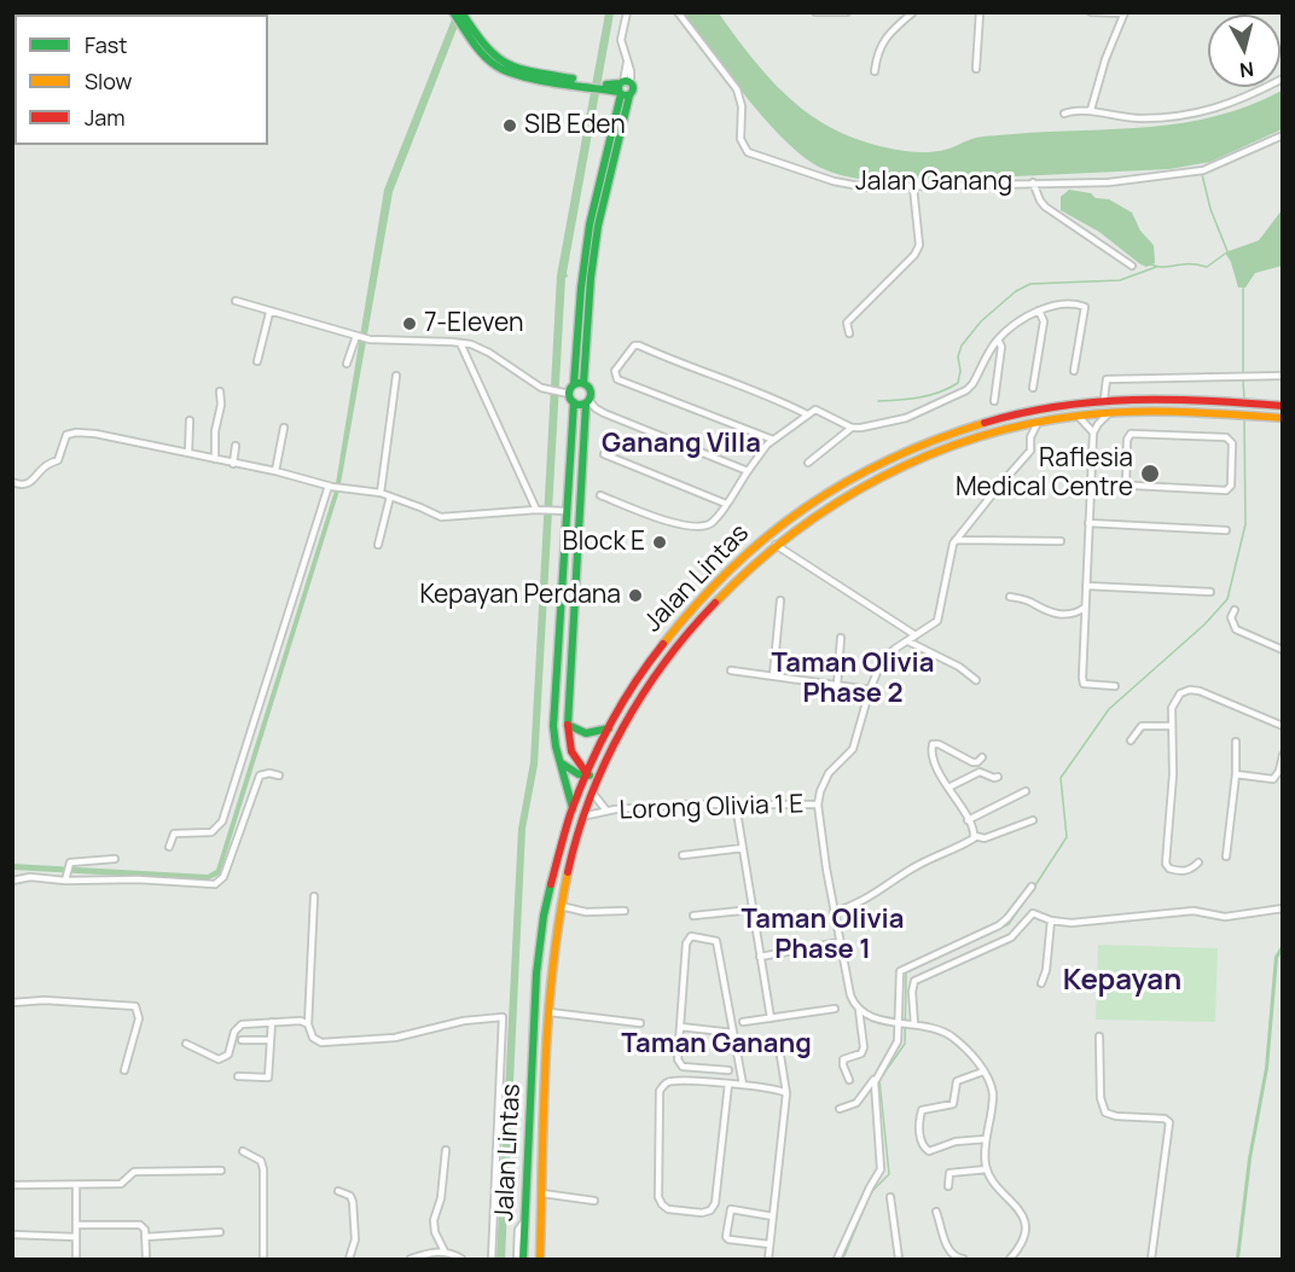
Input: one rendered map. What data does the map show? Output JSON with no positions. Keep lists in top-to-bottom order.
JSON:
{
  "streets": {
    "main road": ["Jalan Lintas"],
    "street": ["Jalan Ganang", "Lorong Olivia 1 E"]
  },
  "crossings": [
    ["Jalan Lintas", "Lorong Olivia 1 E"]
  ],
  "districts": [
    "Ganang Villa",
    "Taman Olivia Phase 2",
    "Taman Olivia Phase 1",
    "Kepayan",
    "Taman Ganang"
  ],
  "places": [
    "SIB Eden",
    "7-Eleven",
    "Raflesia Medical Centre",
    "Block E",
    "Kepayan Perdana"
  ],
  "legend": ["Fast", "Slow", "Jam"],
  "north": "bottom"
}
